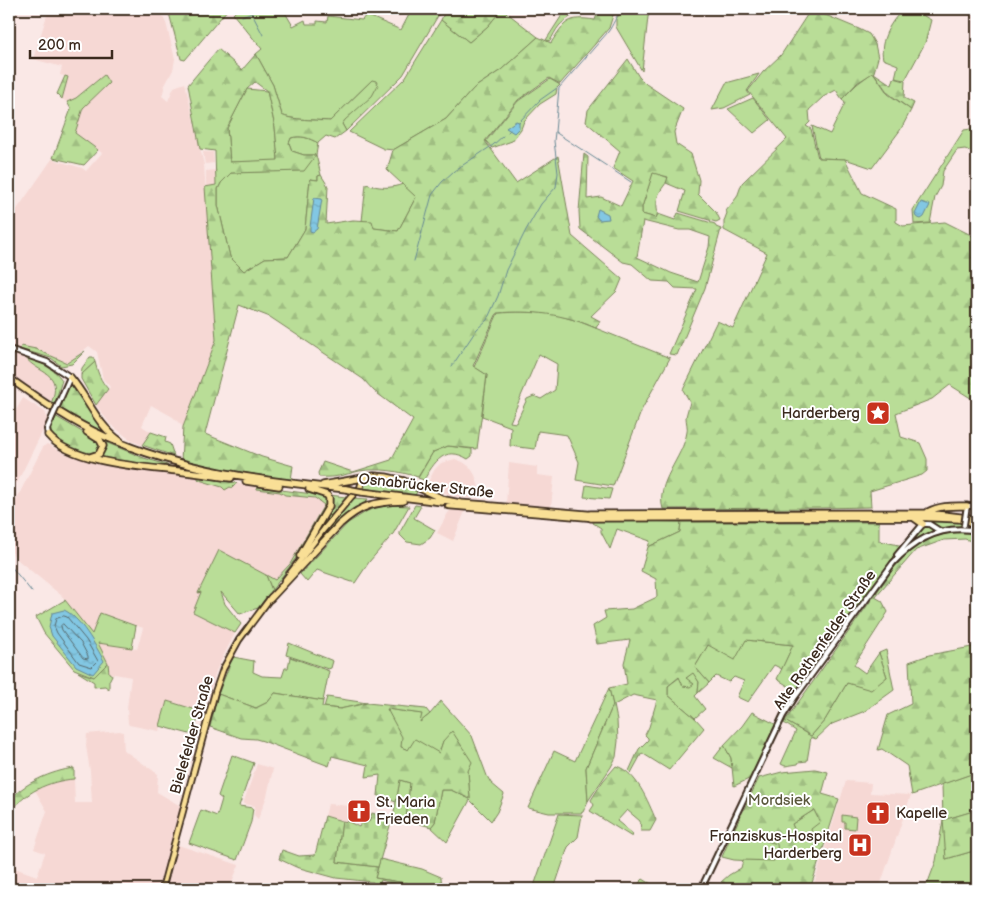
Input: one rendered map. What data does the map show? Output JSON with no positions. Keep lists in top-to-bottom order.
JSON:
{
  "streets": {
    "highway": ["Osnabrücker Straße"],
    "main road": ["Bielefelder Straße"],
    "street": ["Alte Rothenfelder Straße"]
  },
  "parks": ["Mordsiek"],
  "places": {
    "place": ["Harderberg"],
    "church": ["St. Maria Frieden", "Kapelle"],
    "hospital": ["Franziskus-Hospital Harderberg"]
  },
  "scale_bar": "200 m"
}
